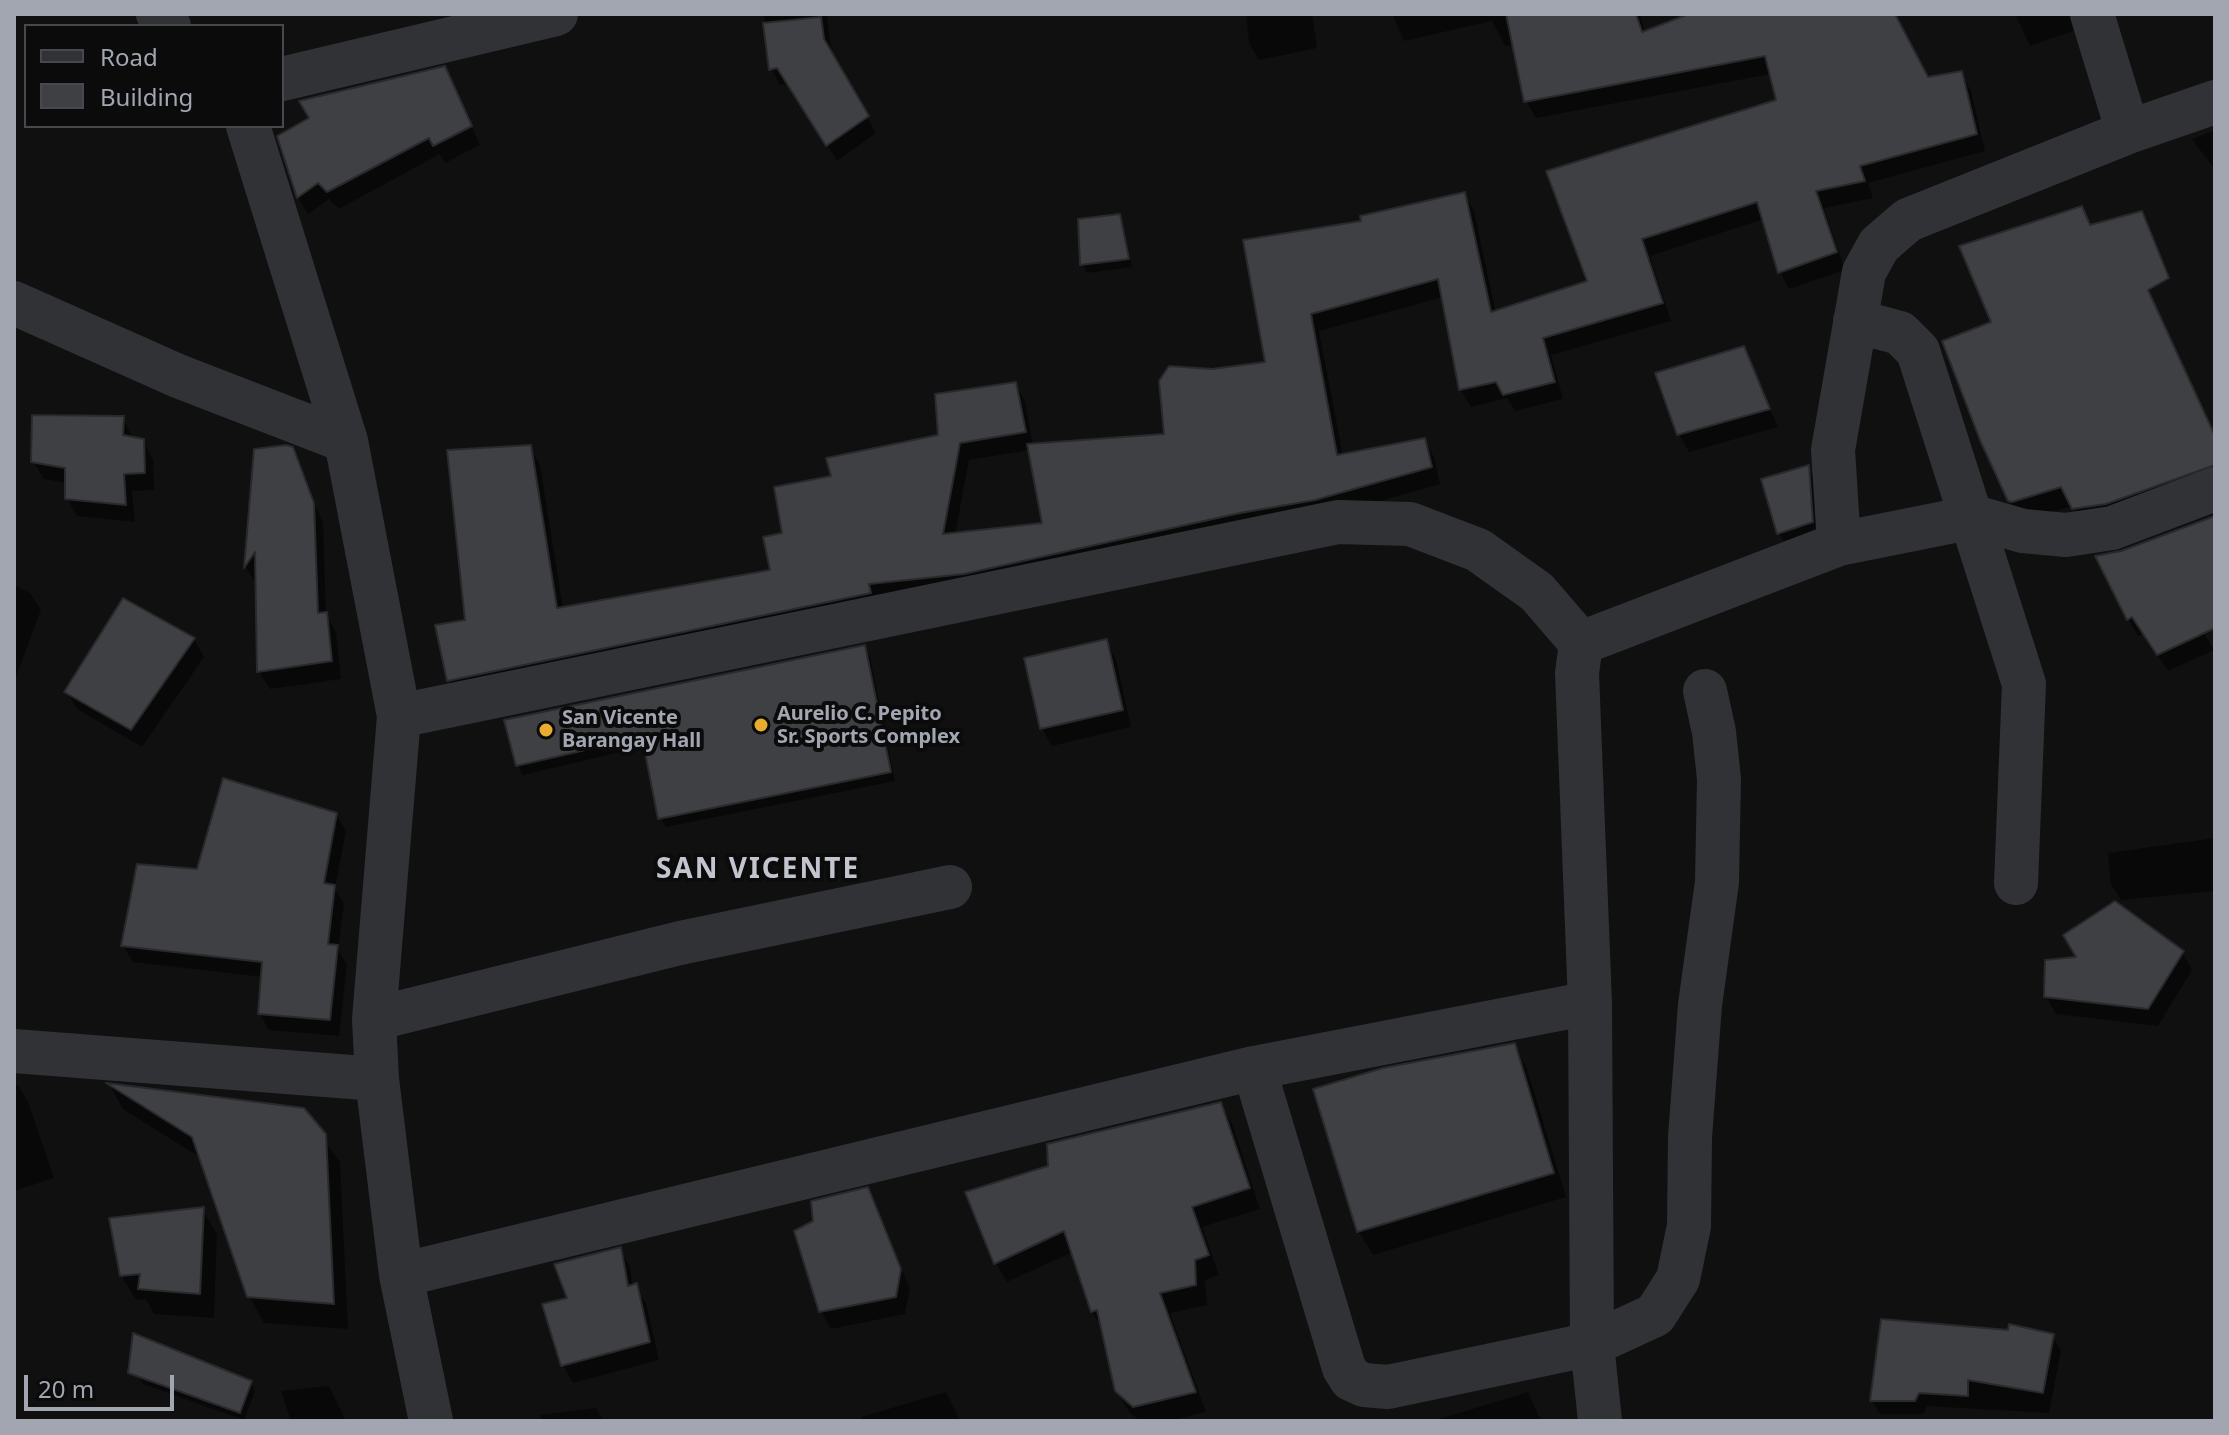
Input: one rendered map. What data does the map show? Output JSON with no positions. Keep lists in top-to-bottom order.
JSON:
{
  "districts": ["SAN VICENTE"],
  "places": ["Aurelio C. Pepito Sr. Sports Complex", "San Vicente Barangay Hall"],
  "legend": ["Road", "Building"],
  "scale_bar": "20 m"
}
